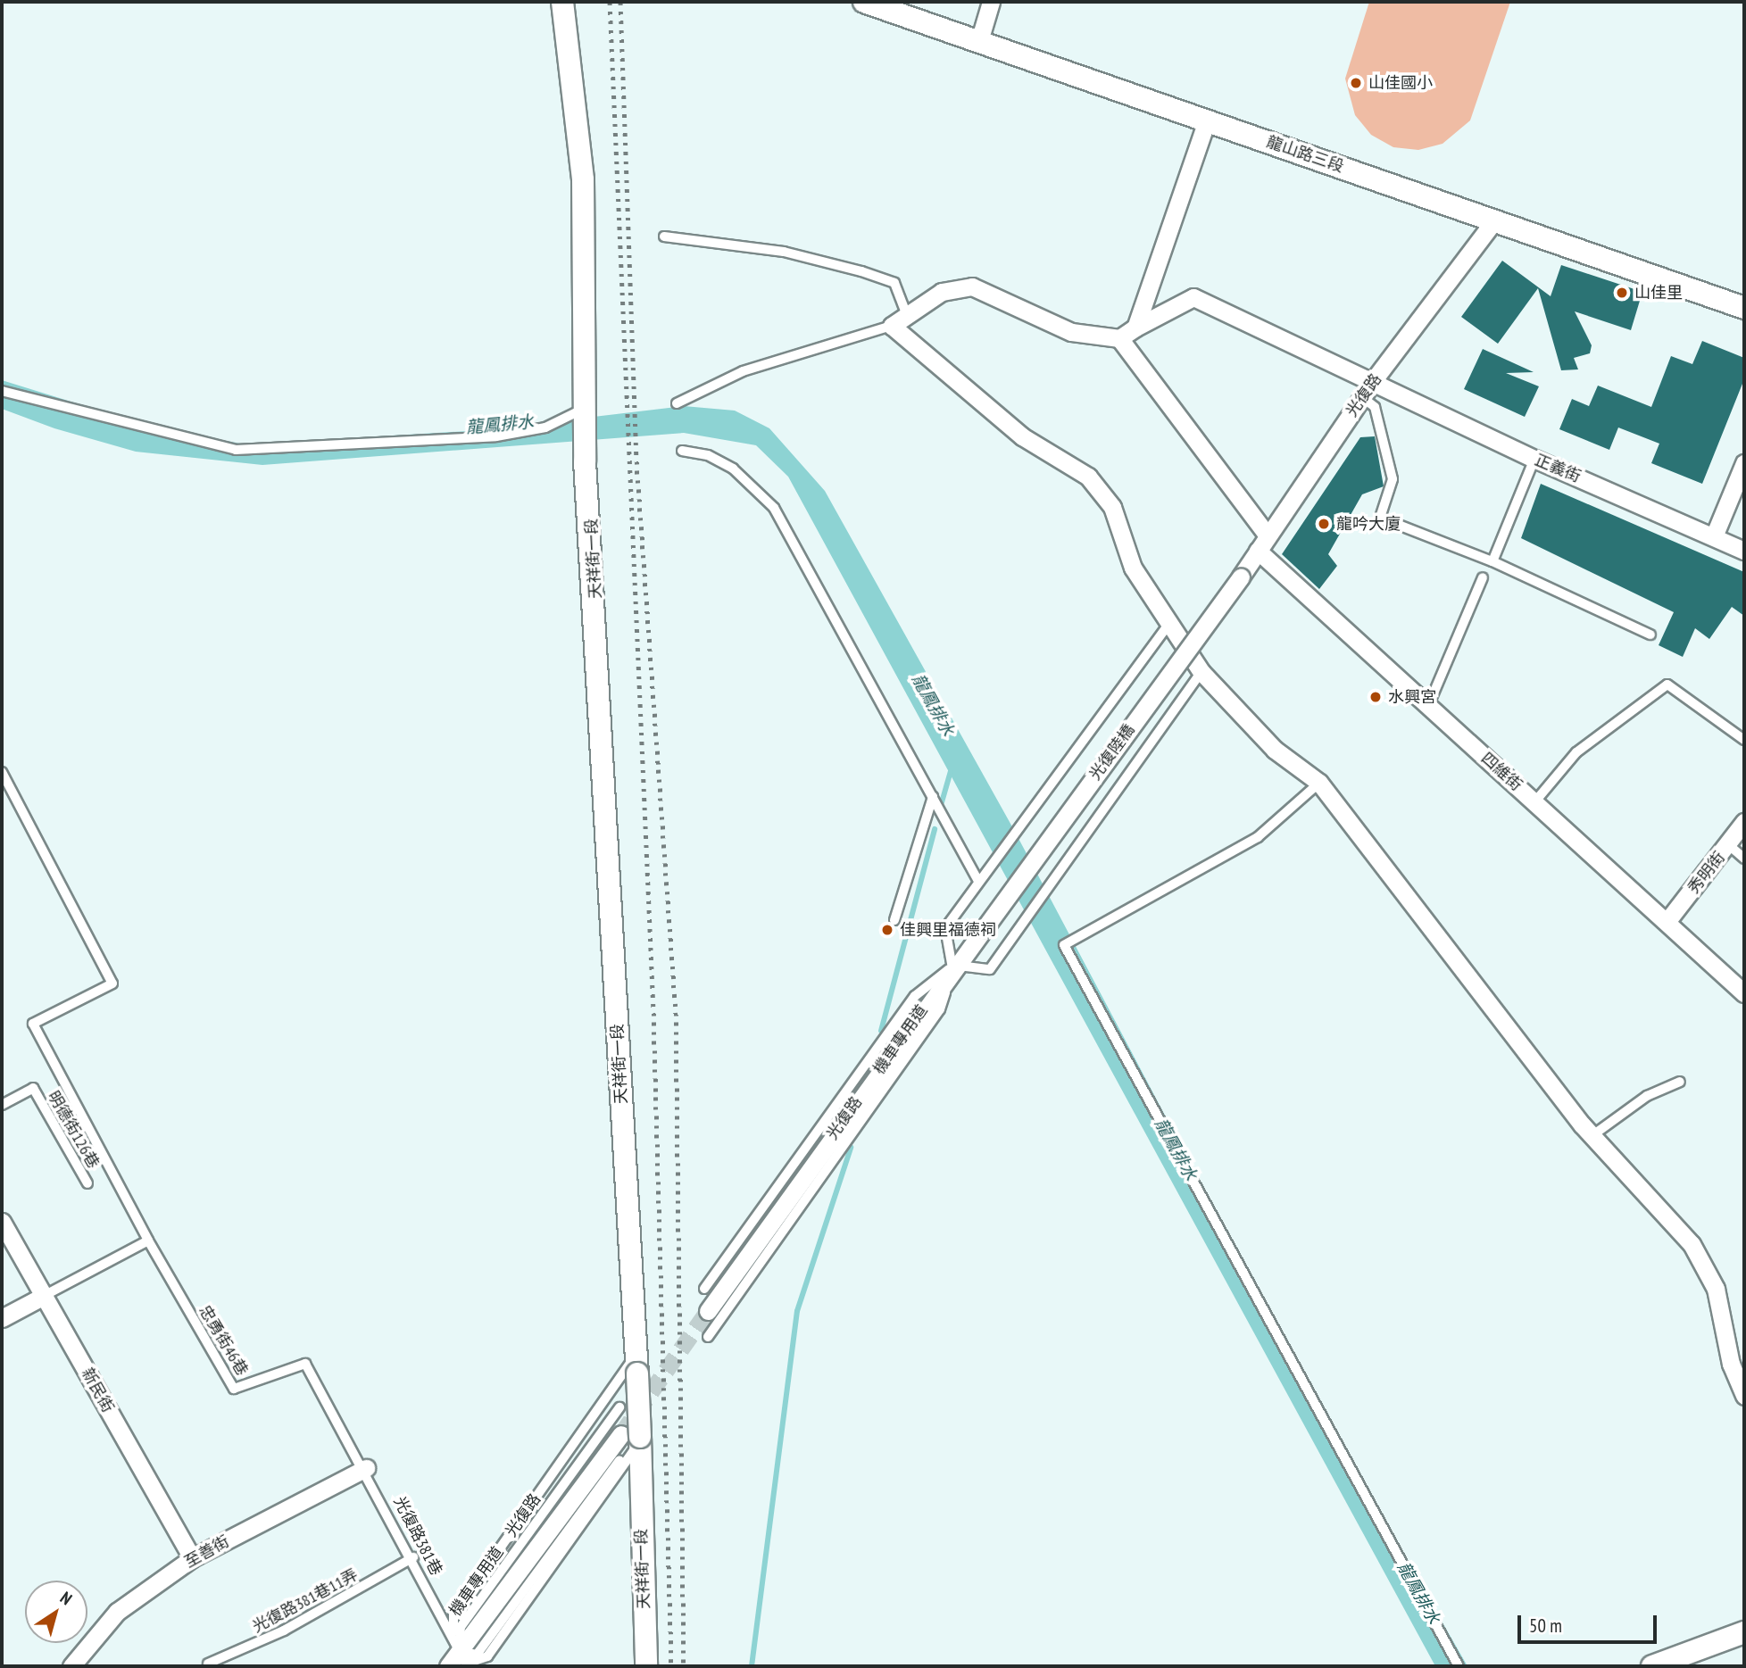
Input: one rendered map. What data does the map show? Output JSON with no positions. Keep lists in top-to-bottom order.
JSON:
{
  "streets": {
    "street": [
      "龍山路三段",
      "光復路",
      "正義街",
      "天祥街一段",
      "光復陸橋",
      "四維街",
      "秀明街",
      "新民街",
      "至善街"
    ],
    "lane": [
      "機車專用道",
      "明德街126巷",
      "忠勇街46巷",
      "光復路381巷",
      "光復路381巷11弄"
    ]
  },
  "crossings": [
    ["龍山路三段", "光復路"],
    ["光復路", "正義街"],
    ["光復路", "天祥街一段"],
    ["光復路", "光復陸橋"],
    ["光復路", "四維街"],
    ["光復路", "機車專用道"],
    ["光復路", "光復路381巷"],
    ["四維街", "秀明街"],
    ["機車專用道", "光復路381巷"],
    ["忠勇街46巷", "光復路381巷"],
    ["忠勇街46巷", "至善街"],
    ["新民街", "至善街"],
    ["光復路381巷", "至善街"],
    ["光復路381巷", "光復路381巷11弄"]
  ],
  "water": ["龍鳳排水"],
  "places": [
    "山佳國小",
    "山佳里",
    "龍吟大廈",
    "水興宮",
    "佳興里福德祠"
  ],
  "scale_bar": "50 m",
  "north": "top right"
}
